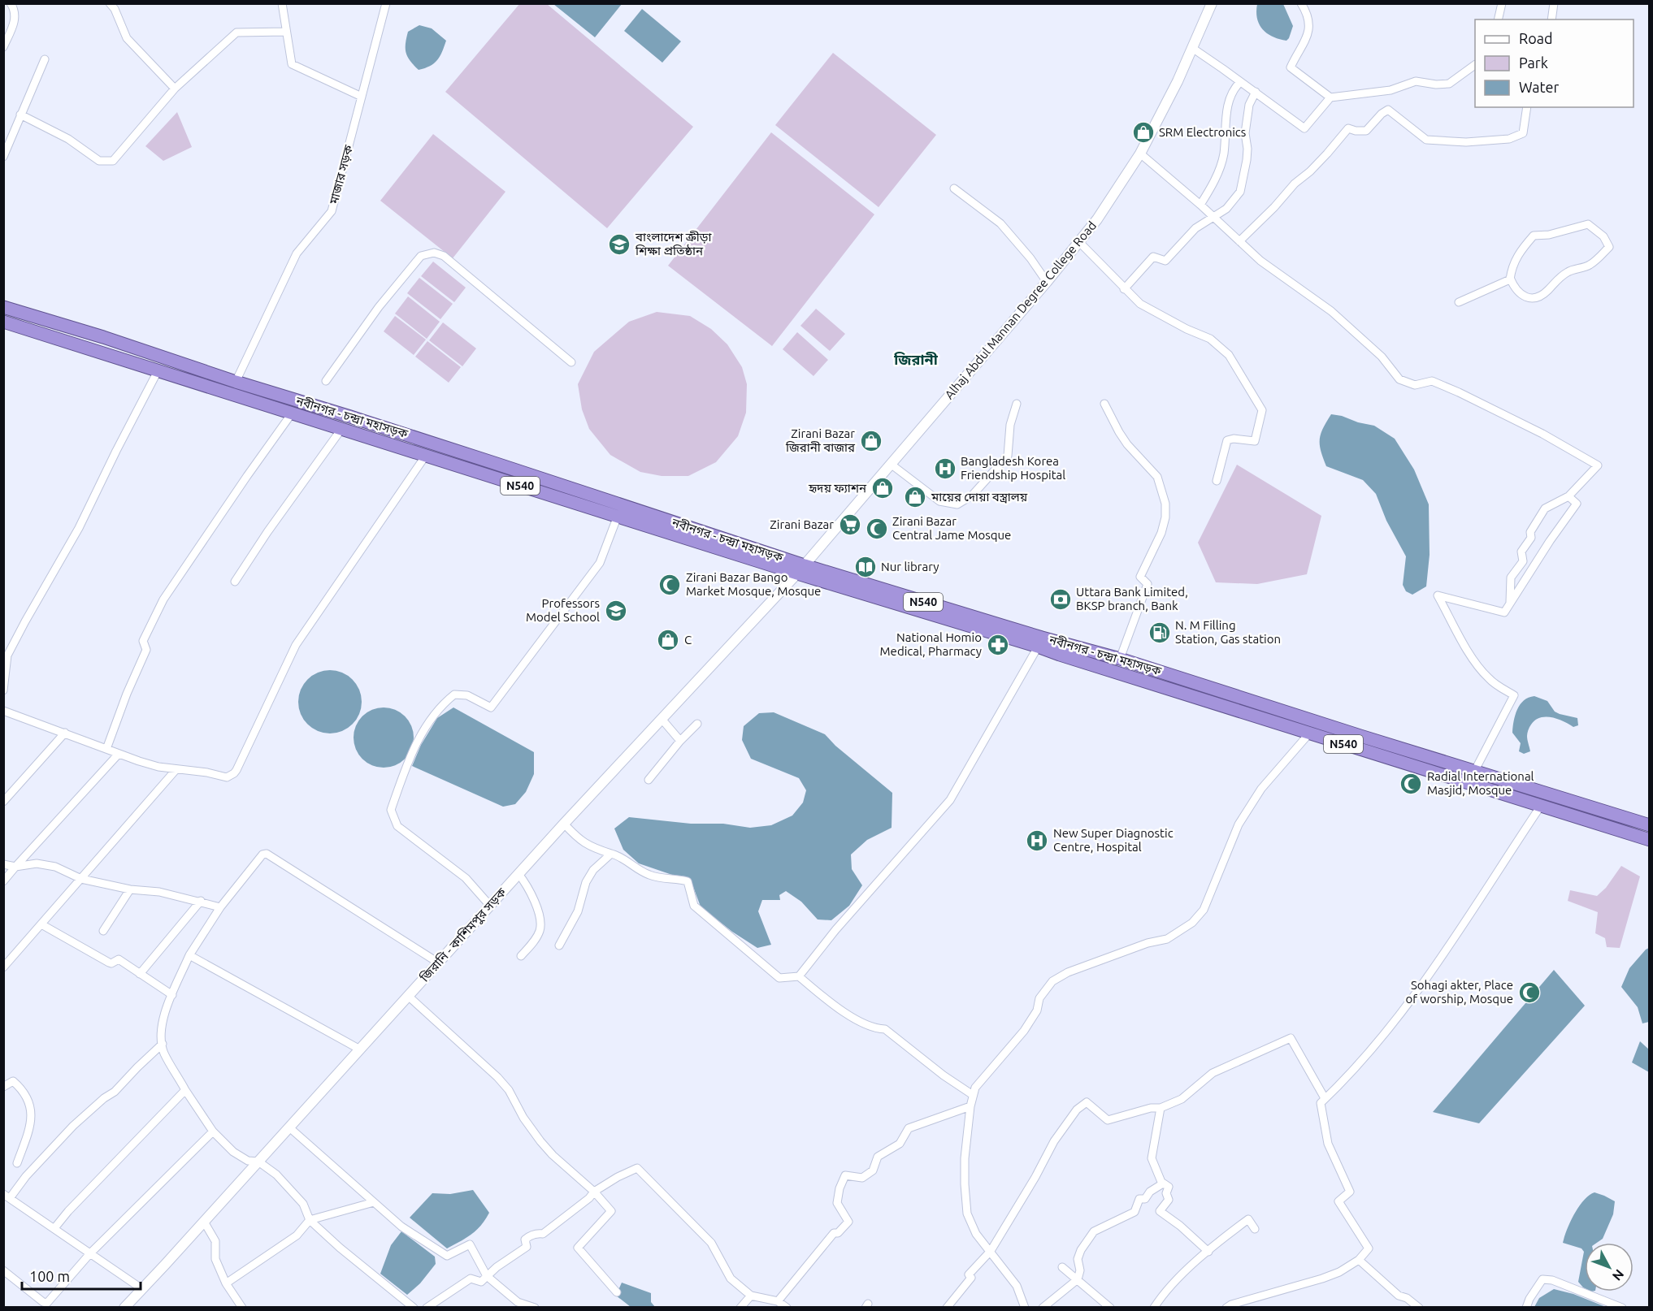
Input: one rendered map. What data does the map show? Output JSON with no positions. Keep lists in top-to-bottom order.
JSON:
{
  "streets": {
    "highway": ["নবীনগর - চন্দ্রা মহাসড়ক", "N540"],
    "street": ["মাজার সড়ক", "Alhaj Abdul Mannan Degree College Road", "জিরানি - কাশিমপুর সড়ক"]
  },
  "crossings": [
    ["মাজার সড়ক", "নবীনগর - চন্দ্রা মহাসড়ক"],
    ["Alhaj Abdul Mannan Degree College Road", "নবীনগর - চন্দ্রা মহাসড়ক"],
    ["Alhaj Abdul Mannan Degree College Road", "জিরানি - কাশিমপুর সড়ক"],
    ["নবীনগর - চন্দ্রা মহাসড়ক", "জিরানি - কাশিমপুর সড়ক"]
  ],
  "districts": ["জিরানী"],
  "places": {
    "shop": [
      "SRM Electronics",
      "Zirani Bazar জিরানী বাজার",
      "হৃদয় ফ্যাশন",
      "মায়ের দোয়া বস্ত্রালয়",
      "C"
    ],
    "school or university": ["বাংলাদেশ ক্রীড়া শিক্ষা প্রতিষ্ঠান", "Professors Model School"],
    "hospital": ["Bangladesh Korea Friendship Hospital", "New Super Diagnostic Centre, Hospital"],
    "supermarket": ["Zirani Bazar"],
    "mosque": [
      "Zirani Bazar Central Jame Mosque",
      "Zirani Bazar Bango Market Mosque, Mosque",
      "Radial International Masjid, Mosque",
      "Sohagi akter, Place of worship, Mosque"
    ],
    "library": ["Nur library"],
    "bank": ["Uttara Bank Limited, BKSP branch, Bank"],
    "fuel station": ["N. M Filling Station, Gas station"],
    "pharmacy": ["National Homio Medical, Pharmacy"]
  },
  "legend": ["Road", "Park", "Water"],
  "scale_bar": "100 m",
  "north": "bottom right"
}
